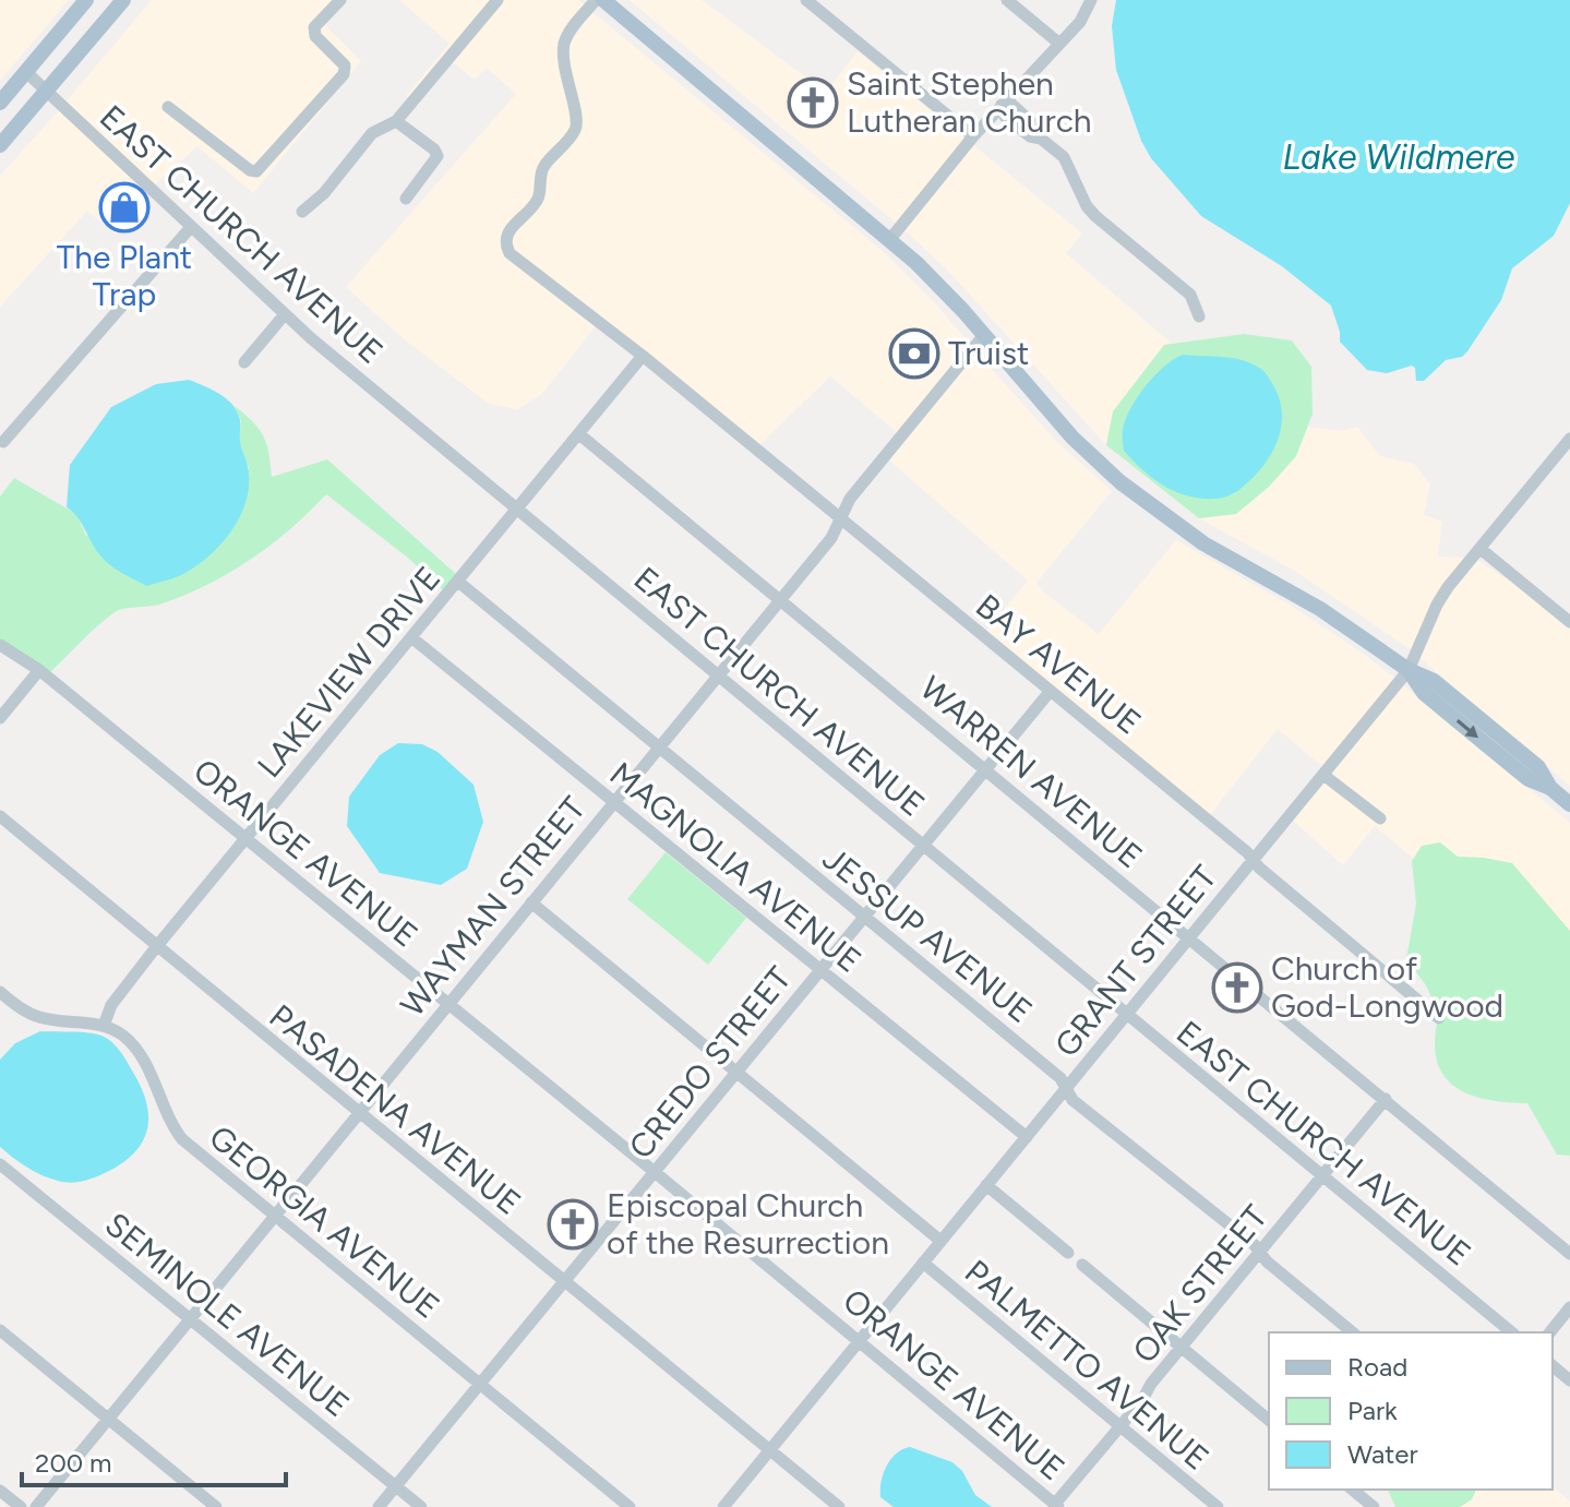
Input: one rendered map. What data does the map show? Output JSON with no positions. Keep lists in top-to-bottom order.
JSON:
{
  "streets": {
    "street": [
      "EAST CHURCH AVENUE",
      "BAY AVENUE",
      "LAKEVIEW DRIVE",
      "WARREN AVENUE",
      "ORANGE AVENUE",
      "MAGNOLIA AVENUE",
      "WAYMAN STREET",
      "JESSUP AVENUE",
      "GRANT STREET",
      "CREDO STREET",
      "PASADENA AVENUE",
      "GEORGIA AVENUE",
      "OAK STREET",
      "SEMINOLE AVENUE",
      "PALMETTO AVENUE"
    ]
  },
  "crossings": [
    ["EAST CHURCH AVENUE", "LAKEVIEW DRIVE"],
    ["EAST CHURCH AVENUE", "WAYMAN STREET"],
    ["EAST CHURCH AVENUE", "GRANT STREET"],
    ["EAST CHURCH AVENUE", "CREDO STREET"],
    ["EAST CHURCH AVENUE", "OAK STREET"],
    ["BAY AVENUE", "LAKEVIEW DRIVE"],
    ["BAY AVENUE", "WAYMAN STREET"],
    ["BAY AVENUE", "GRANT STREET"],
    ["BAY AVENUE", "CREDO STREET"],
    ["LAKEVIEW DRIVE", "WARREN AVENUE"],
    ["LAKEVIEW DRIVE", "ORANGE AVENUE"],
    ["LAKEVIEW DRIVE", "MAGNOLIA AVENUE"],
    ["LAKEVIEW DRIVE", "JESSUP AVENUE"],
    ["LAKEVIEW DRIVE", "PASADENA AVENUE"],
    ["LAKEVIEW DRIVE", "GEORGIA AVENUE"],
    ["WARREN AVENUE", "WAYMAN STREET"],
    ["WARREN AVENUE", "GRANT STREET"],
    ["WARREN AVENUE", "CREDO STREET"],
    ["WARREN AVENUE", "OAK STREET"],
    ["ORANGE AVENUE", "WAYMAN STREET"],
    ["ORANGE AVENUE", "GRANT STREET"],
    ["ORANGE AVENUE", "CREDO STREET"],
    ["ORANGE AVENUE", "OAK STREET"],
    ["MAGNOLIA AVENUE", "WAYMAN STREET"],
    ["MAGNOLIA AVENUE", "GRANT STREET"],
    ["MAGNOLIA AVENUE", "CREDO STREET"],
    ["WAYMAN STREET", "JESSUP AVENUE"],
    ["WAYMAN STREET", "PASADENA AVENUE"],
    ["WAYMAN STREET", "GEORGIA AVENUE"],
    ["WAYMAN STREET", "SEMINOLE AVENUE"],
    ["WAYMAN STREET", "PALMETTO AVENUE"],
    ["JESSUP AVENUE", "GRANT STREET"],
    ["JESSUP AVENUE", "CREDO STREET"],
    ["JESSUP AVENUE", "OAK STREET"],
    ["GRANT STREET", "PASADENA AVENUE"],
    ["GRANT STREET", "PALMETTO AVENUE"],
    ["CREDO STREET", "PASADENA AVENUE"],
    ["CREDO STREET", "GEORGIA AVENUE"],
    ["CREDO STREET", "SEMINOLE AVENUE"],
    ["CREDO STREET", "PALMETTO AVENUE"],
    ["OAK STREET", "PALMETTO AVENUE"]
  ],
  "water": ["Lake Wildmere"],
  "places": {
    "church": ["Saint Stephen Lutheran Church", "Church of God-Longwood", "Episcopal Church of the Resurrection"],
    "shop": ["The Plant Trap"],
    "bank": ["Truist"]
  },
  "legend": ["Road", "Park", "Water"],
  "scale_bar": "200 m"
}
